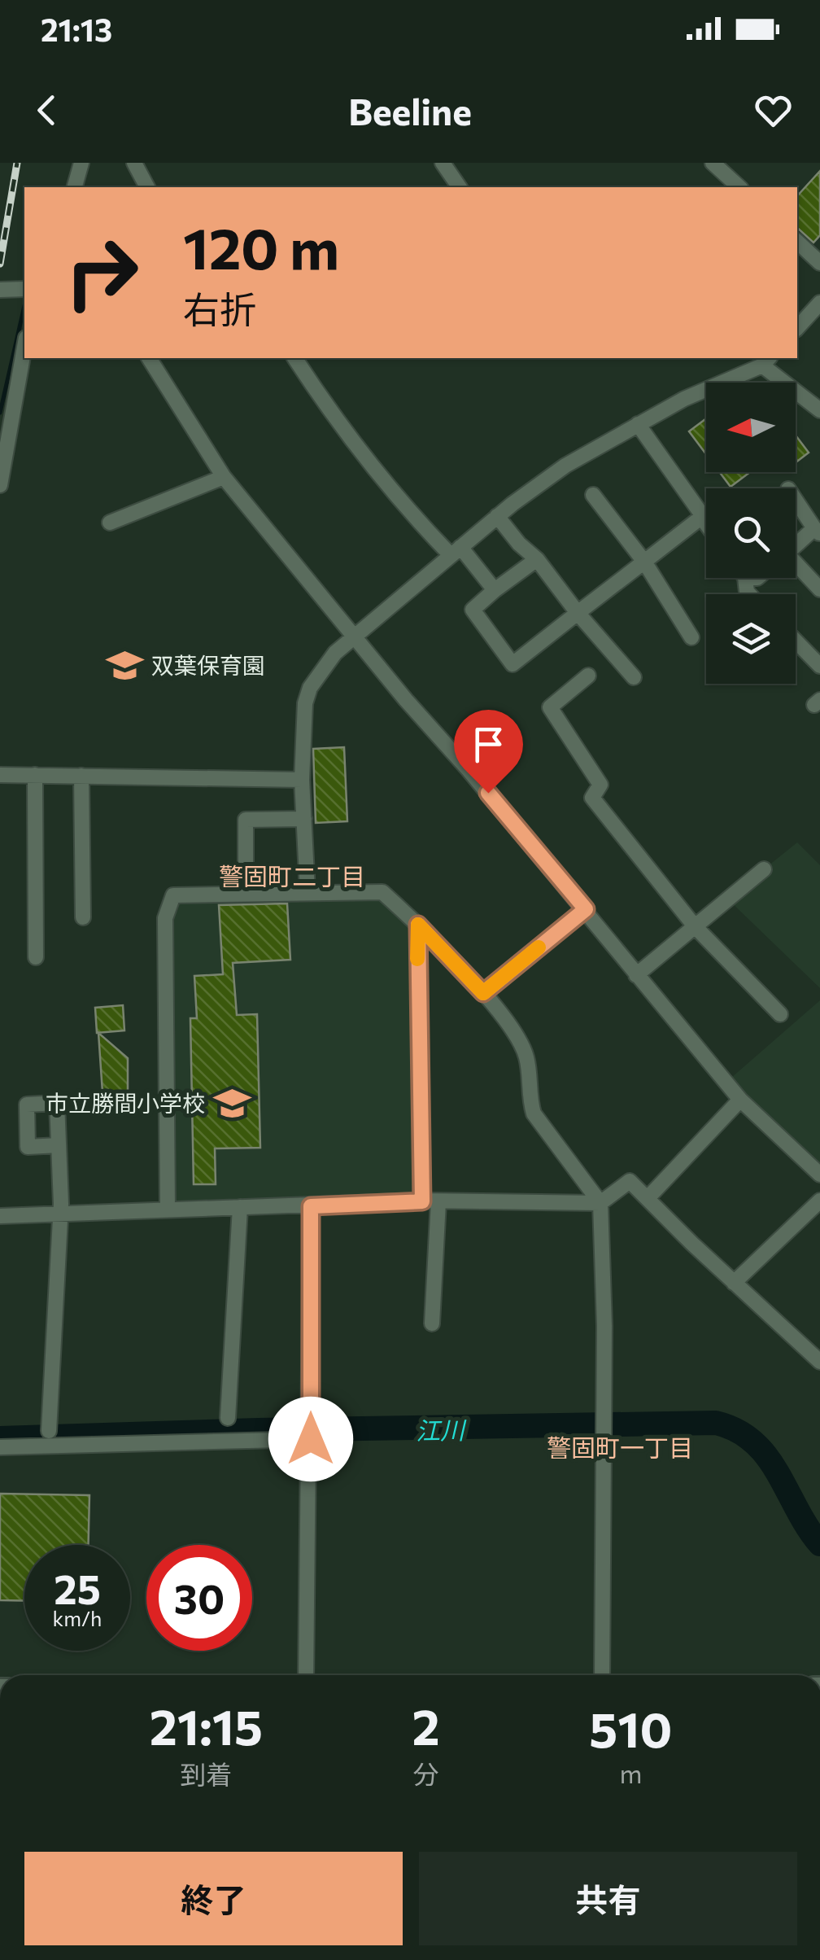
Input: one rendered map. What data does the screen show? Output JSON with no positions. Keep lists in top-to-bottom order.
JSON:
{
  "districts": ["警固町二丁目", "警固町一丁目"],
  "water": ["江川"],
  "places": {
    "school or university": ["双葉保育園", "市立勝間小学校"]
  },
  "north": "left",
  "page": {
    "status": "21:13",
    "header": "Beeline",
    "turn": ["120 m", "右折"],
    "speed": "25 km/h",
    "limit": "30",
    "eta": [
      "21:15",
      "到着",
      "2",
      "分",
      "510",
      "m"
    ],
    "buttons": ["終了", "共有"]
  }
}
